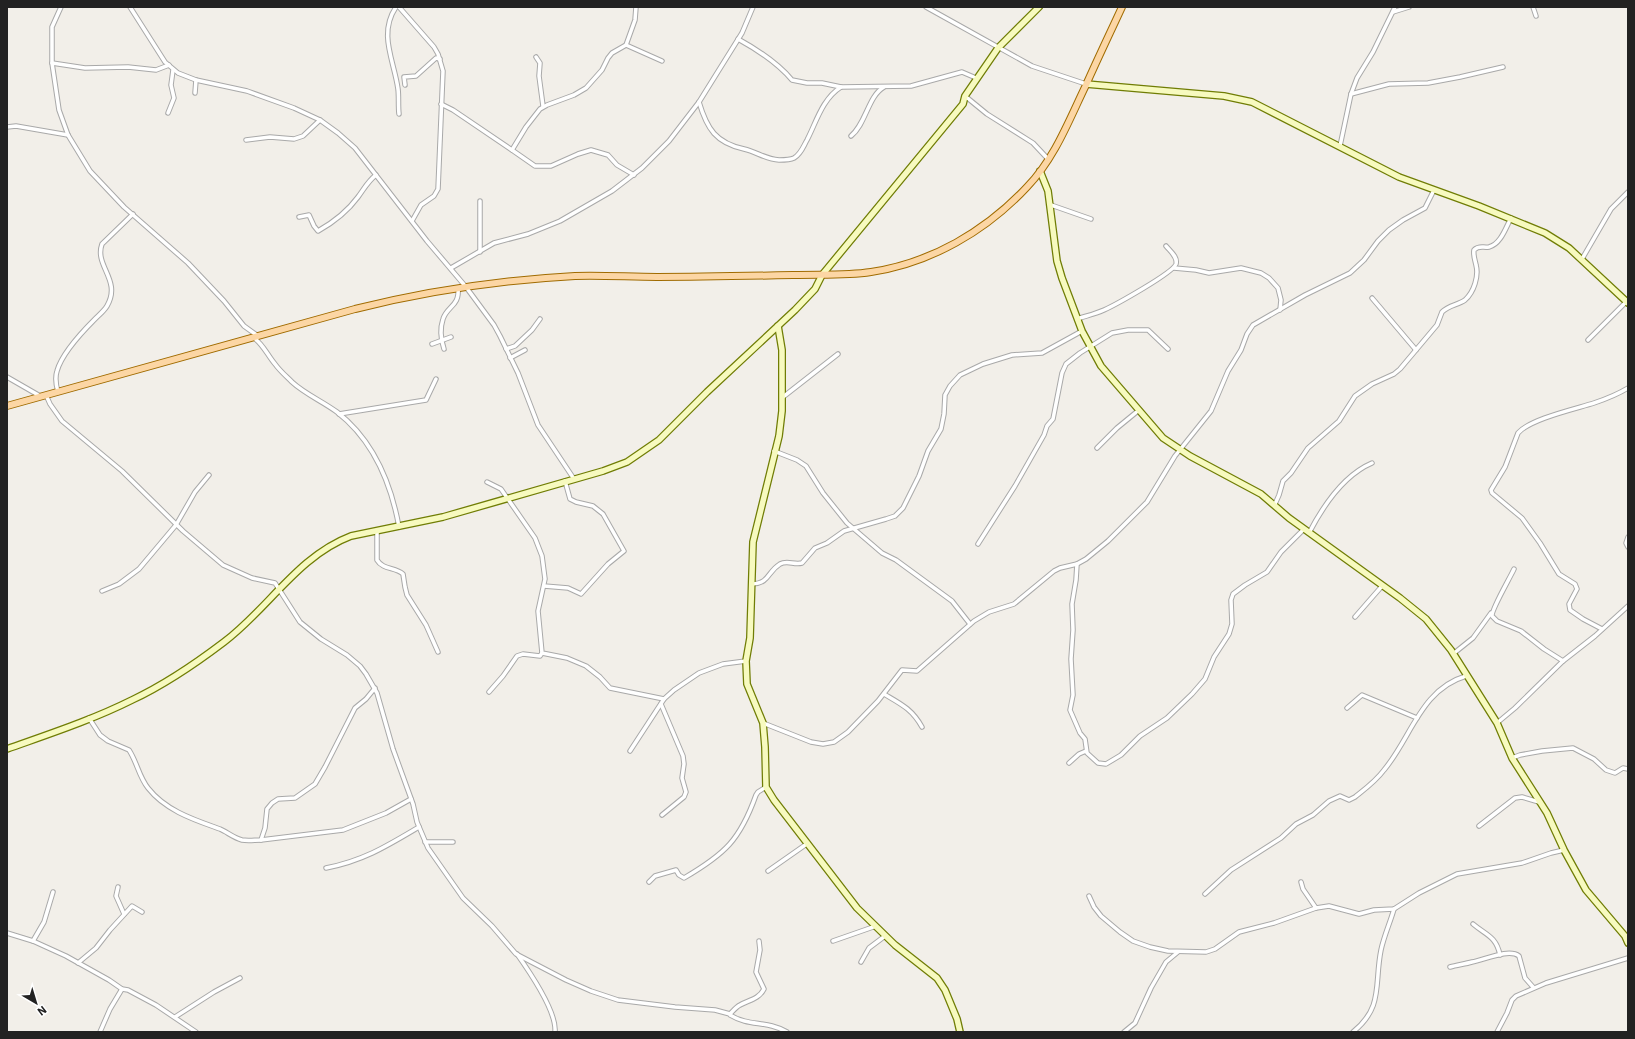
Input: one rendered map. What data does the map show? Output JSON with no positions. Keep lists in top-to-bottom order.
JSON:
{
  "north": "bottom right"
}
